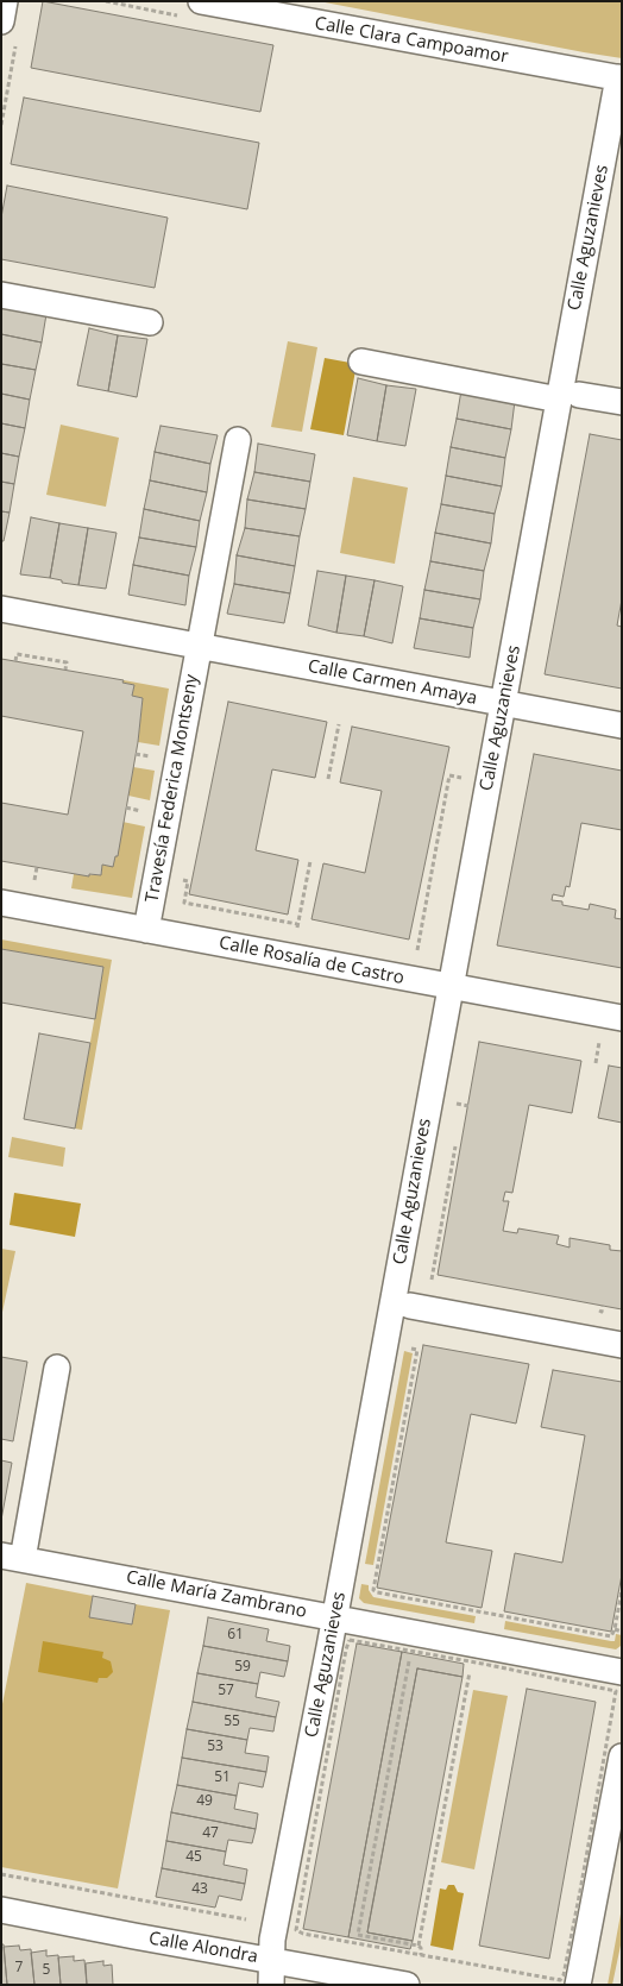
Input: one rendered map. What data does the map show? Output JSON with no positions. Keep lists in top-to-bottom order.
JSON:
{
  "streets": {
    "street": [
      "Calle Clara Campoamor",
      "Calle Aguzanieves",
      "Calle Carmen Amaya",
      "Travesía Federica Montseny",
      "Calle Rosalía de Castro",
      "Calle María Zambrano",
      "Calle Alondra"
    ]
  },
  "crossings": [
    ["Calle Clara Campoamor", "Calle Aguzanieves"],
    ["Calle Aguzanieves", "Calle Carmen Amaya"],
    ["Calle Aguzanieves", "Calle Rosalía de Castro"],
    ["Calle Aguzanieves", "Calle María Zambrano"],
    ["Calle Aguzanieves", "Calle Alondra"],
    ["Calle Carmen Amaya", "Travesía Federica Montseny"],
    ["Travesía Federica Montseny", "Calle Rosalía de Castro"]
  ],
  "house_numbers": [
    "61",
    "59",
    "57",
    "55",
    "53",
    "51",
    "49",
    "47",
    "45",
    "43",
    "7",
    "5"
  ]
}
